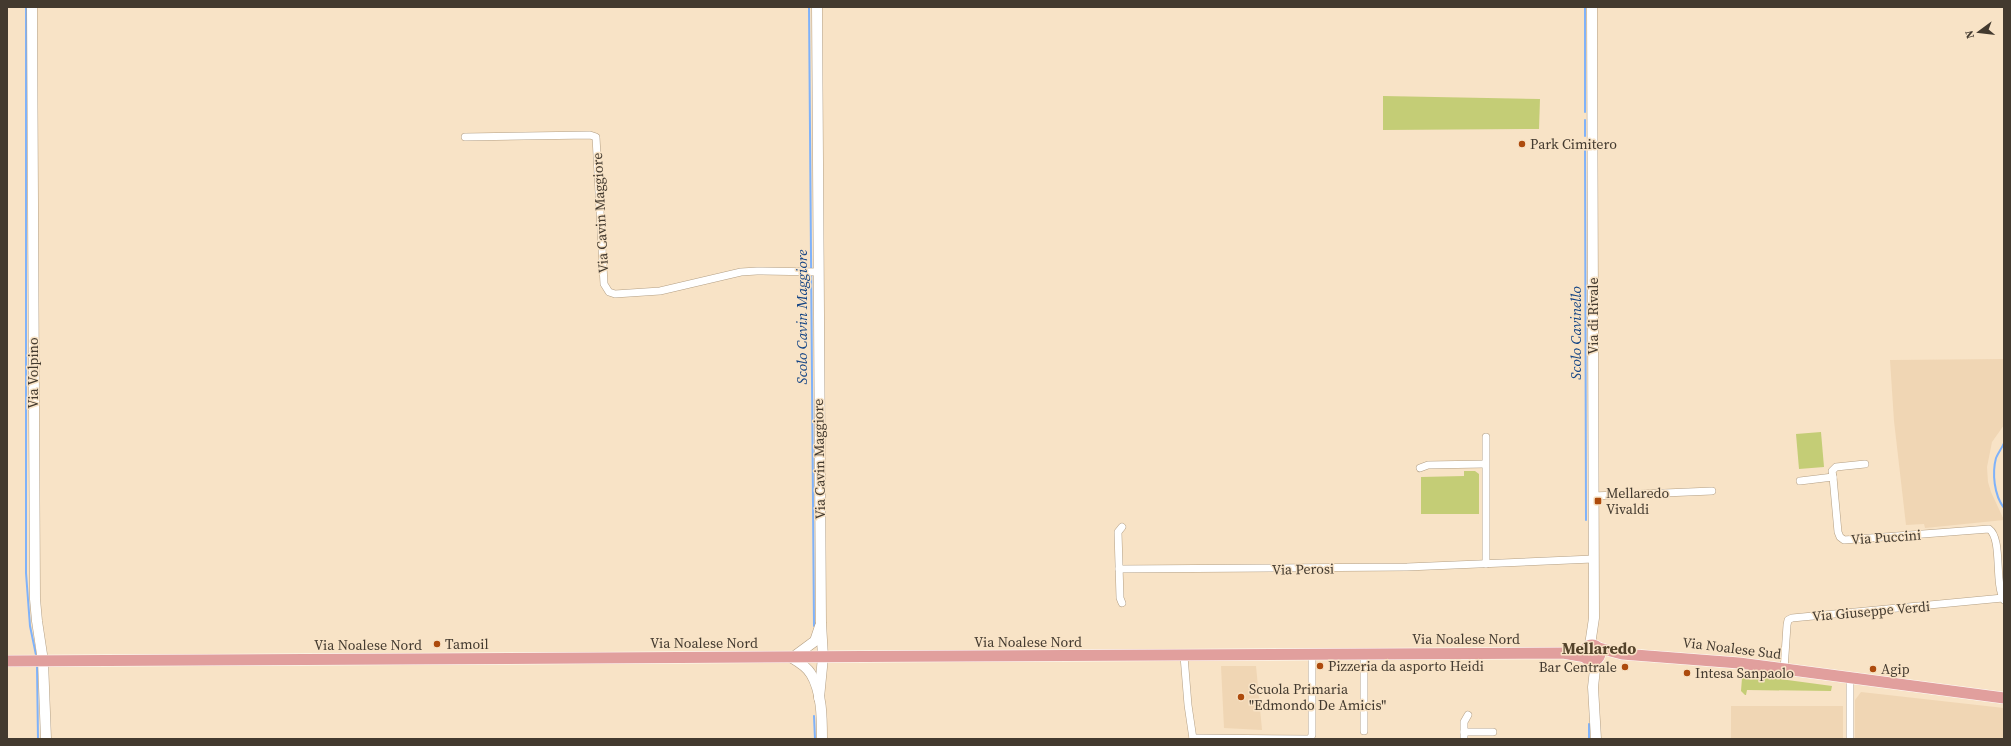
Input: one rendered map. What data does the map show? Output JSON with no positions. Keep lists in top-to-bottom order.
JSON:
{
  "streets": {
    "main road": ["Via Noalese Nord", "Via Noalese Sud"],
    "street": [
      "Via Cavin Maggiore",
      "Via di Rivale",
      "Via Volpino",
      "Via Puccini",
      "Via Perosi",
      "Via Giuseppe Verdi"
    ]
  },
  "crossings": [
    ["Via Cavin Maggiore", "Via Noalese Nord"],
    ["Via di Rivale", "Via Perosi"],
    ["Via di Rivale", "Via Noalese Nord"],
    ["Via di Rivale", "Via Noalese Sud"],
    ["Via Volpino", "Via Noalese Nord"],
    ["Via Puccini", "Via Giuseppe Verdi"],
    ["Via Giuseppe Verdi", "Via Noalese Sud"],
    ["Via Noalese Nord", "Via Noalese Sud"]
  ],
  "districts": ["Mellaredo"],
  "water": ["Scolo Cavin Maggiore", "Scolo Cavinello"],
  "places": {
    "other": [
      "Park Cimitero",
      "Tamoil",
      "Pizzeria da asporto Heidi",
      "Bar Centrale",
      "Agip",
      "Intesa Sanpaolo",
      "Scuola Primaria \"Edmondo De Amicis\""
    ],
    "transit": ["Mellaredo Vivaldi"]
  },
  "north": "left"
}
